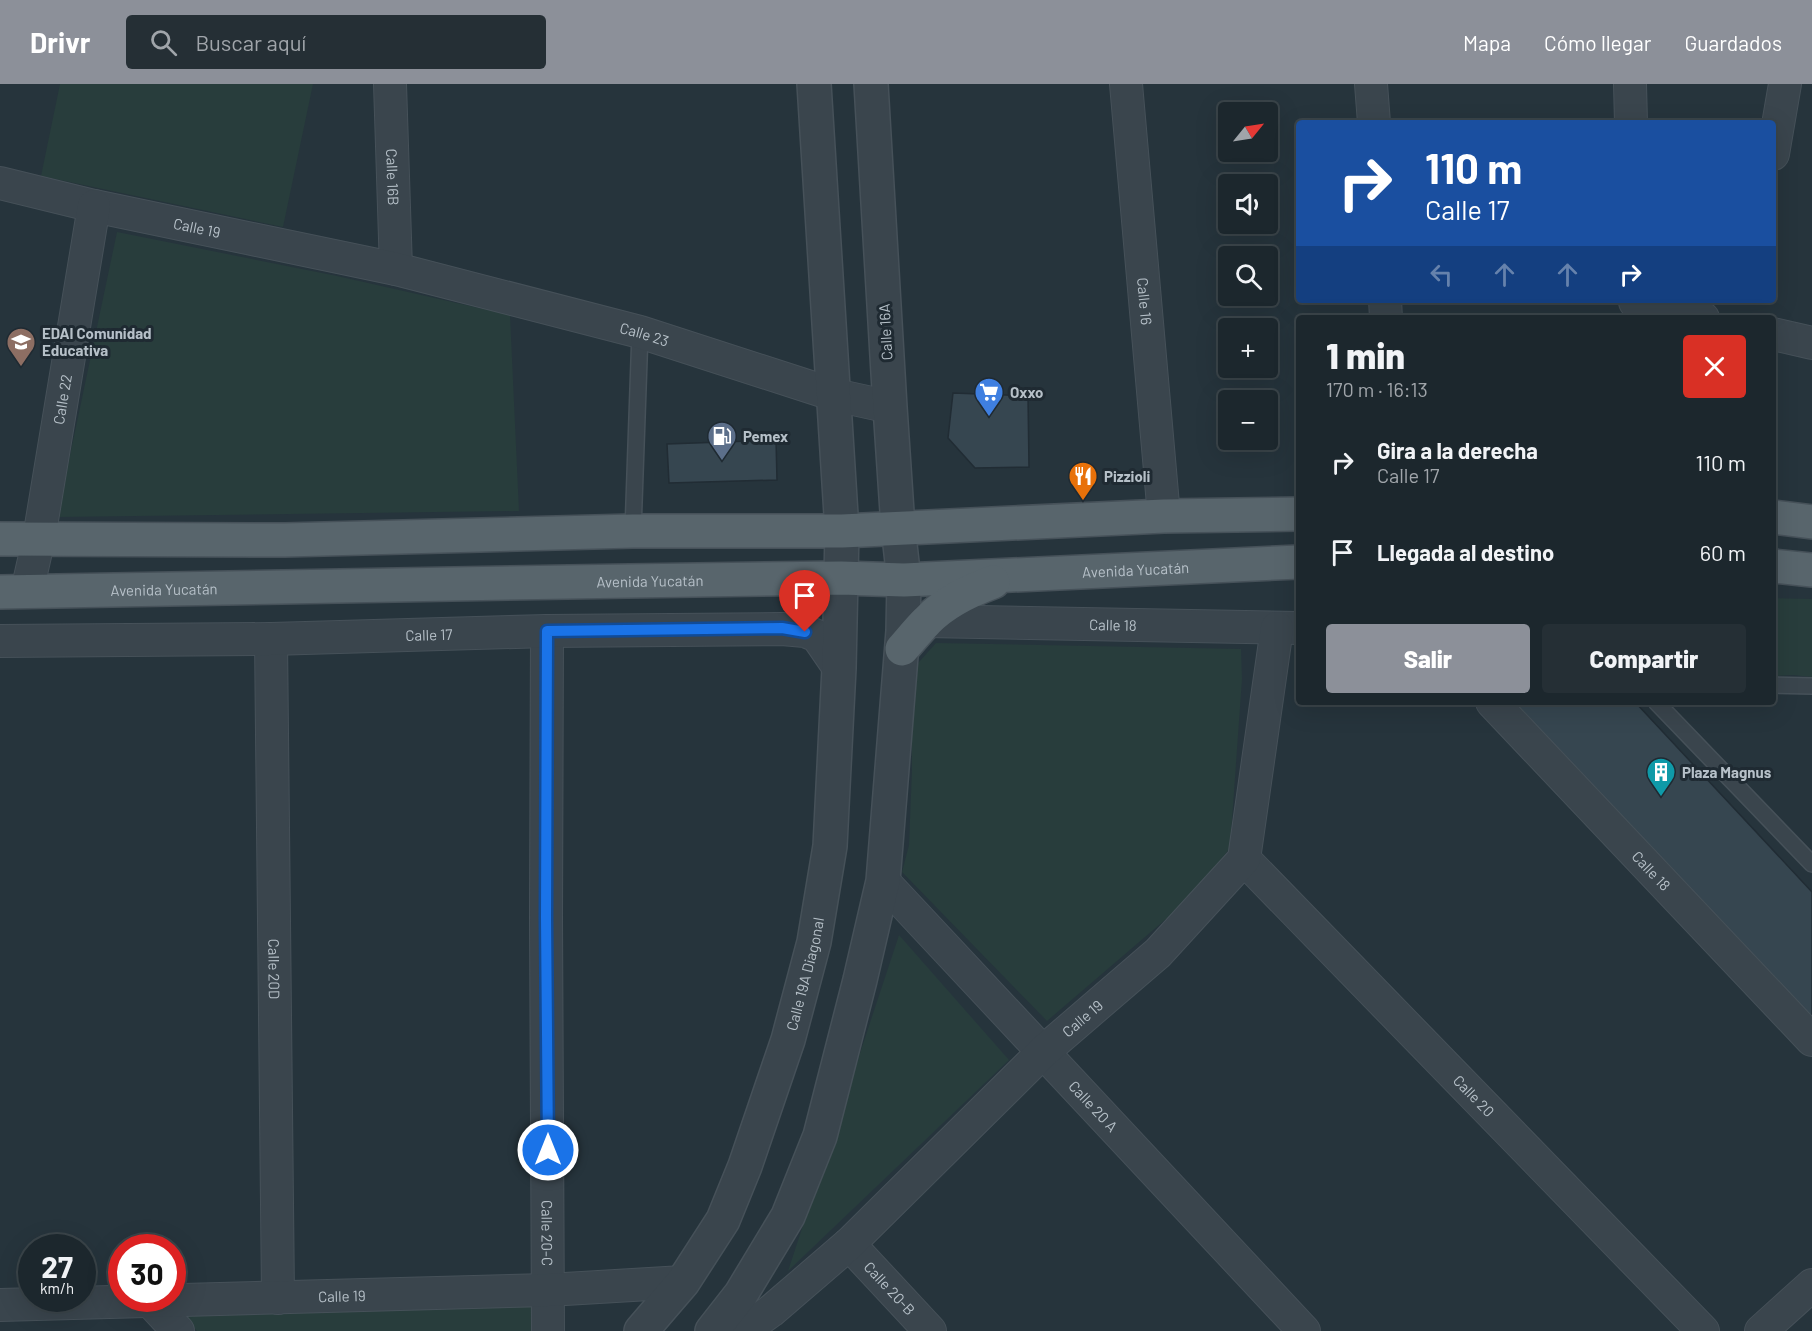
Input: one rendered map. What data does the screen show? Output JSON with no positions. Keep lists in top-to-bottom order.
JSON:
{
  "streets": {
    "main road": ["Avenida Yucatán"],
    "street": [
      "Calle 16B",
      "Calle 19",
      "Calle 16",
      "Calle 16A",
      "Calle 23",
      "Calle 22",
      "Calle 18",
      "Calle 17",
      "Calle 20D",
      "Calle 19A Diagonal",
      "Calle 20",
      "Calle 20 A",
      "Calle 20-C",
      "Calle 20-B"
    ]
  },
  "crossings": [
    ["Calle 16B", "Calle 19"],
    ["Calle 16B", "Calle 23"],
    ["Calle 19", "Calle 23"],
    ["Calle 19", "Calle 22"],
    ["Calle 19", "Calle 20D"],
    ["Calle 19", "Calle 19A Diagonal"],
    ["Calle 19", "Calle 20"],
    ["Calle 19", "Calle 20 A"],
    ["Calle 19", "Calle 20-C"],
    ["Calle 19", "Calle 20-B"],
    ["Calle 16A", "Calle 23"],
    ["Calle 16A", "Avenida Yucatán"],
    ["Calle 22", "Avenida Yucatán"],
    ["Avenida Yucatán", "Calle 19A Diagonal"],
    ["Calle 17", "Calle 20D"],
    ["Calle 17", "Calle 19A Diagonal"],
    ["Calle 17", "Calle 20-C"]
  ],
  "places": {
    "school or university": ["EDAI Comunidad Educativa"],
    "supermarket": ["Oxxo"],
    "fuel station": ["Pemex"],
    "restaurant": ["Pizzioli"],
    "building": ["Plaza Magnus"]
  },
  "north": "top right",
  "page": {
    "header": "Drivr",
    "search": "Buscar aquí",
    "nav": ["Mapa", "Cómo llegar", "Guardados"],
    "map_buttons": ["+", "−"],
    "turn": ["110 m", "Calle 17"],
    "heading": ["1 min", "170 m · 16:13"],
    "list": [
      {
        "name": "Gira a la derecha",
        "note": "Calle 17",
        "value": "110 m"
      },
      {
        "name": "Llegada al destino",
        "value": "60 m"
      }
    ],
    "buttons": ["Salir", "Compartir"],
    "speed": "27 km/h",
    "limit": "30"
  }
}
